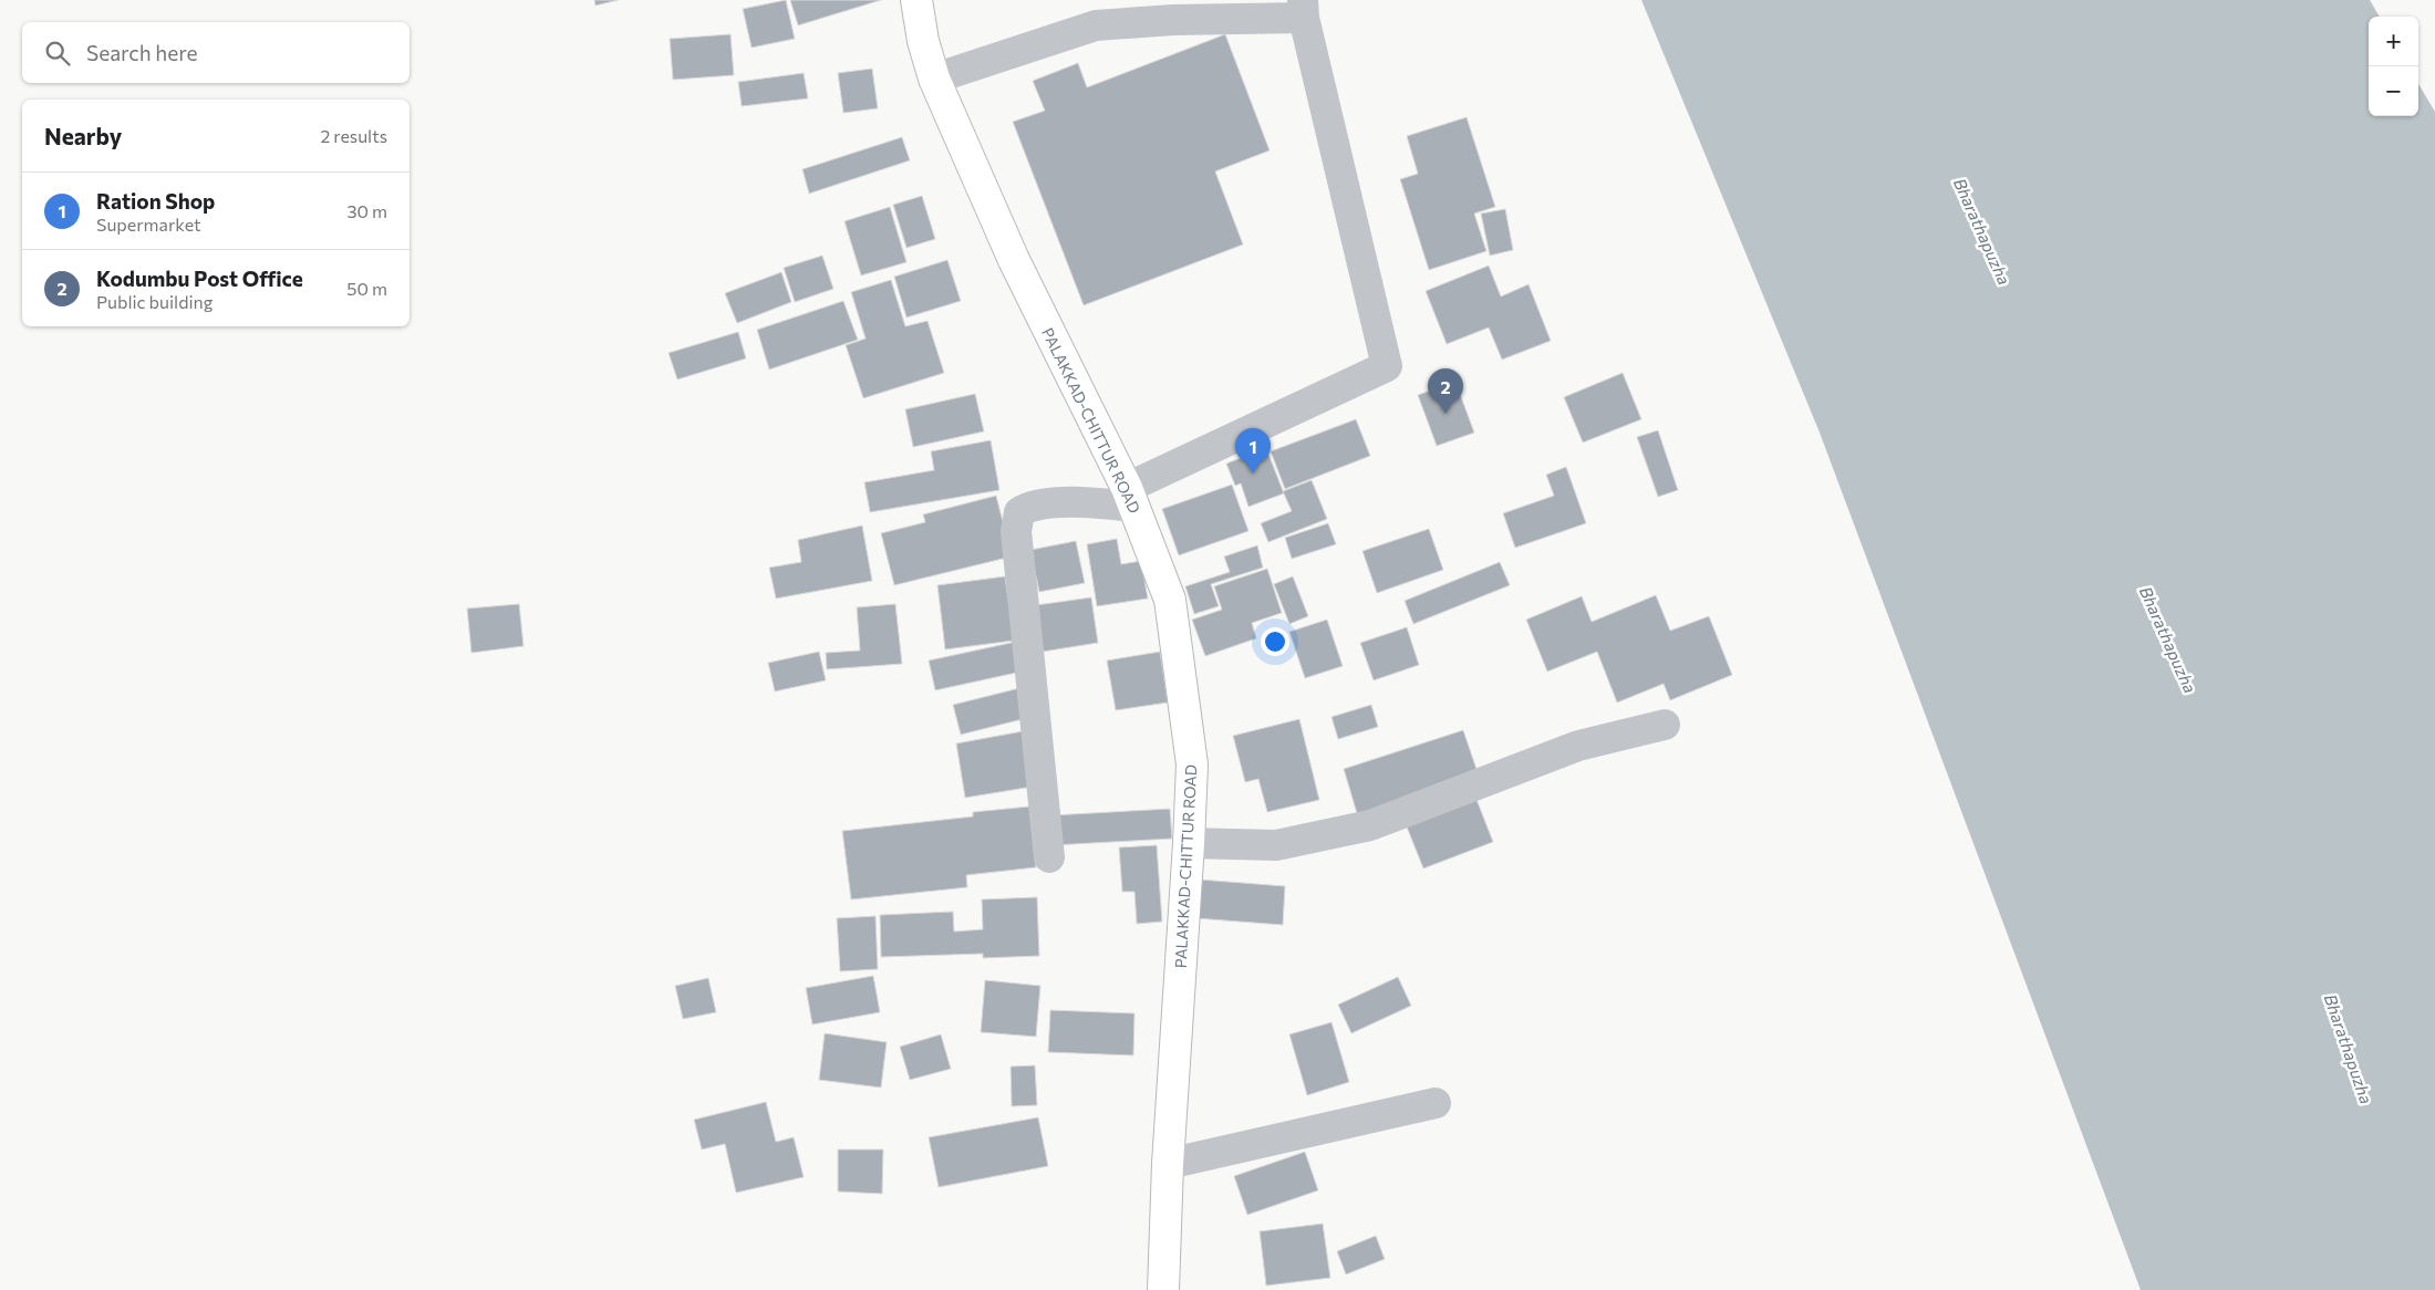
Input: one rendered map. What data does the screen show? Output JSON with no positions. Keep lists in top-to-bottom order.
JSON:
{
  "streets": {
    "main road": ["PALAKKAD-CHITTUR ROAD"]
  },
  "water": ["Bharathapuzha"],
  "page": {
    "map_buttons": ["+", "−"],
    "search": "Search here",
    "heading": ["Nearby", "2 results"],
    "list": [
      {
        "mark": "1",
        "name": "Ration Shop",
        "note": "Supermarket",
        "value": "30 m"
      },
      {
        "mark": "2",
        "name": "Kodumbu Post Office",
        "note": "Public building",
        "value": "50 m"
      }
    ],
    "pins": ["2", "1"]
  }
}
